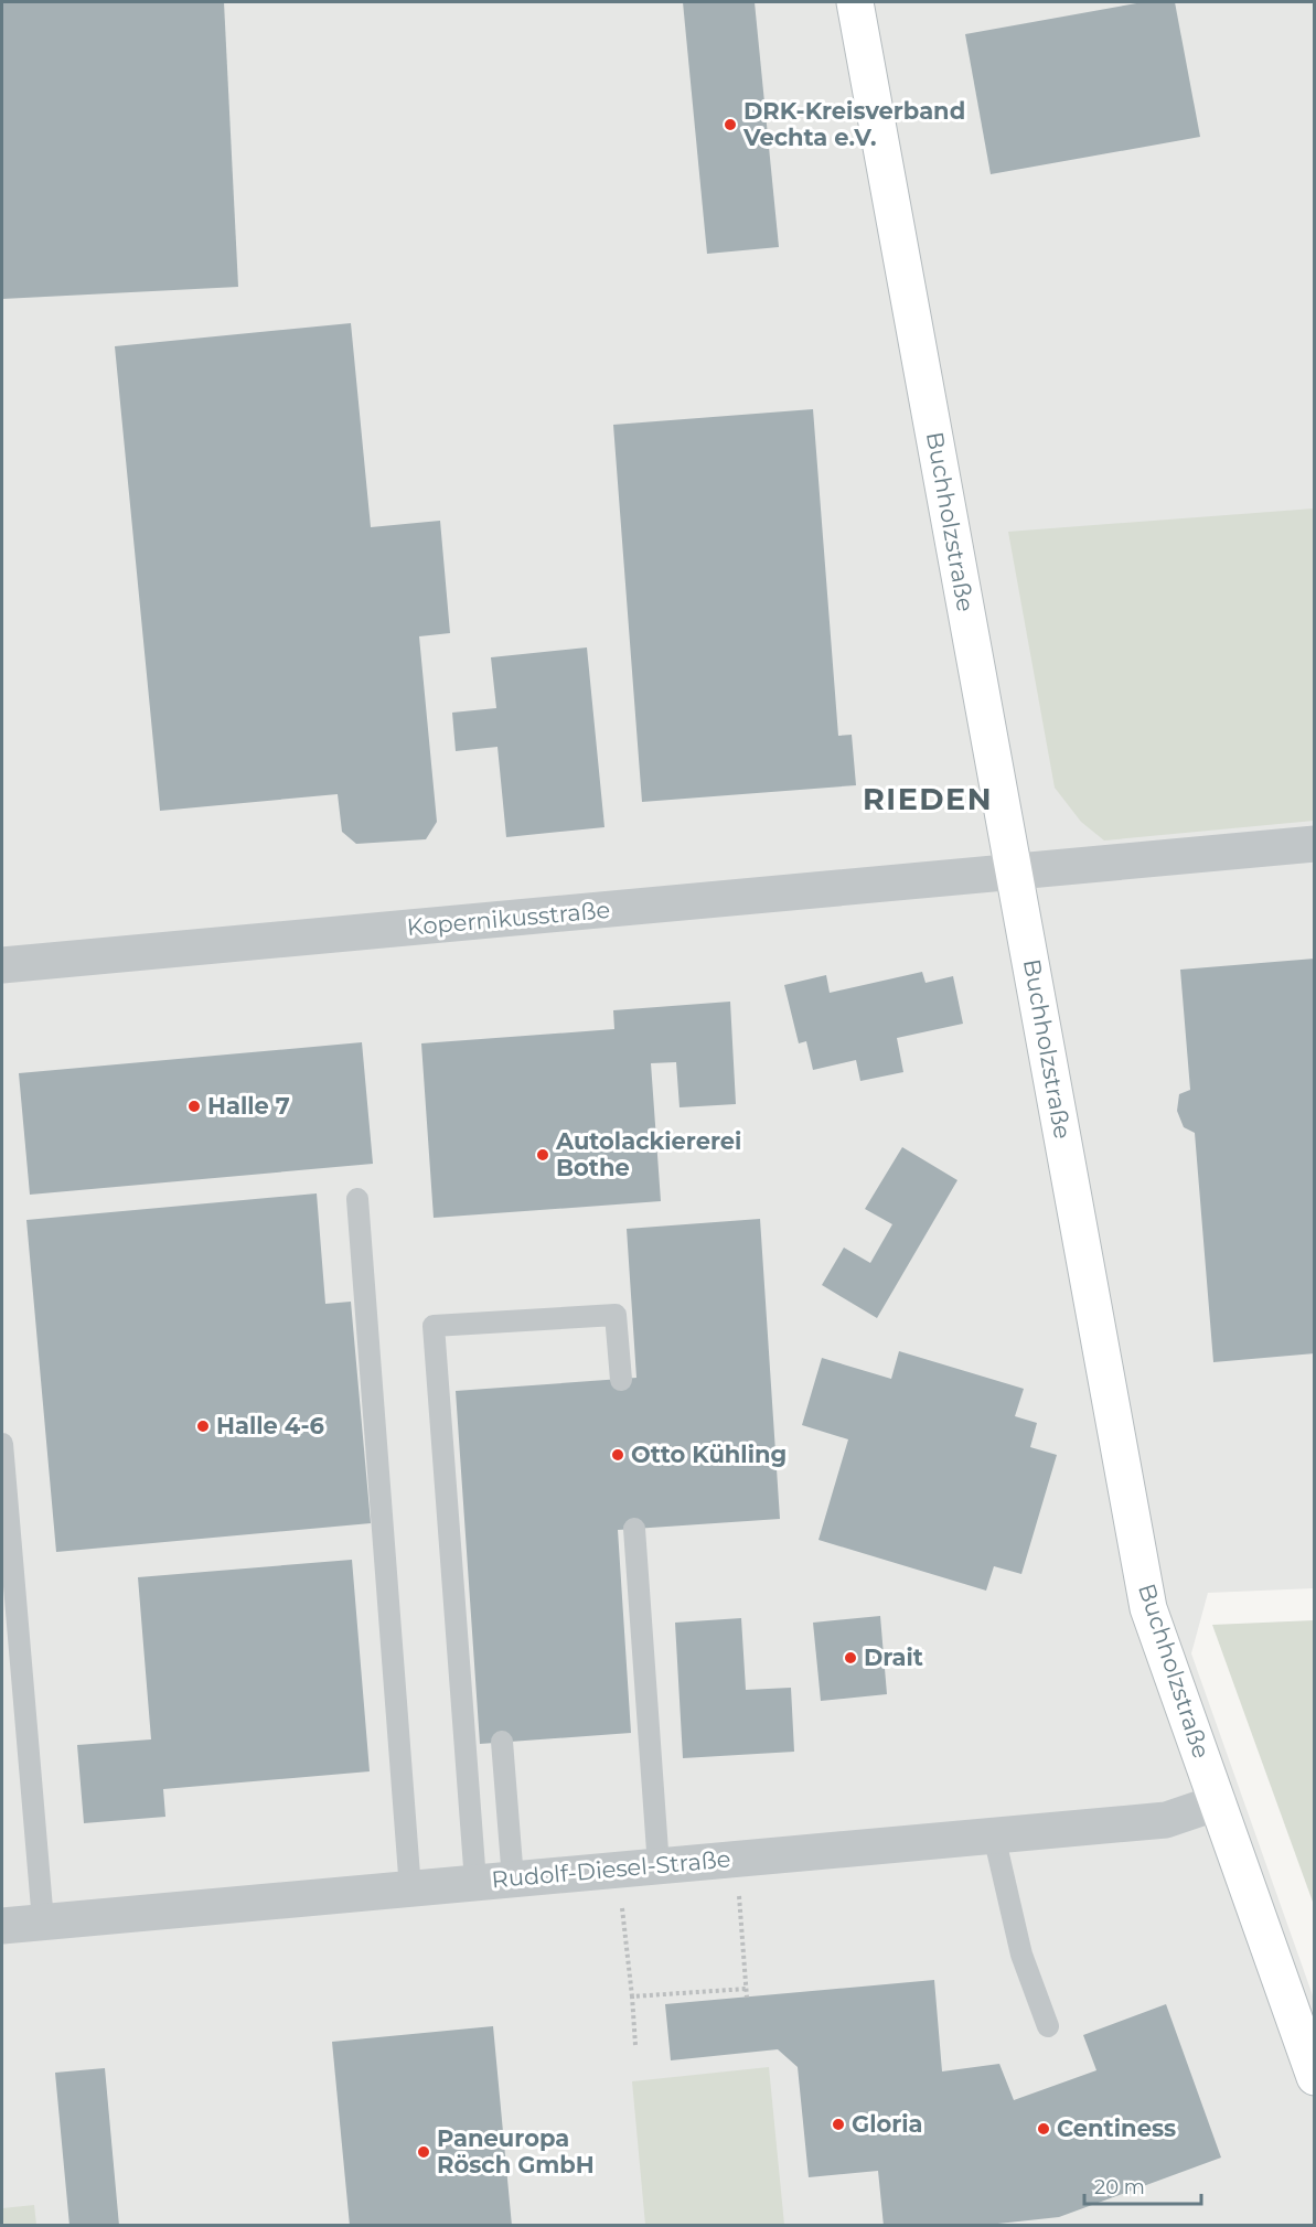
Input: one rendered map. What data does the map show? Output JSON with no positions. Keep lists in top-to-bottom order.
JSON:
{
  "streets": {
    "street": ["Buchholzstraße", "Kopernikusstraße", "Rudolf-Diesel-Straße"]
  },
  "crossings": [
    ["Buchholzstraße", "Kopernikusstraße"],
    ["Buchholzstraße", "Rudolf-Diesel-Straße"]
  ],
  "districts": ["RIEDEN"],
  "places": [
    "DRK-Kreisverband Vechta e.V.",
    "Halle 7",
    "Autolackiererei Bothe",
    "Halle 4-6",
    "Otto Kühling",
    "Drait",
    "Gloria",
    "Centiness",
    "Paneuropa Rösch GmbH"
  ],
  "scale_bar": "20 m"
}
